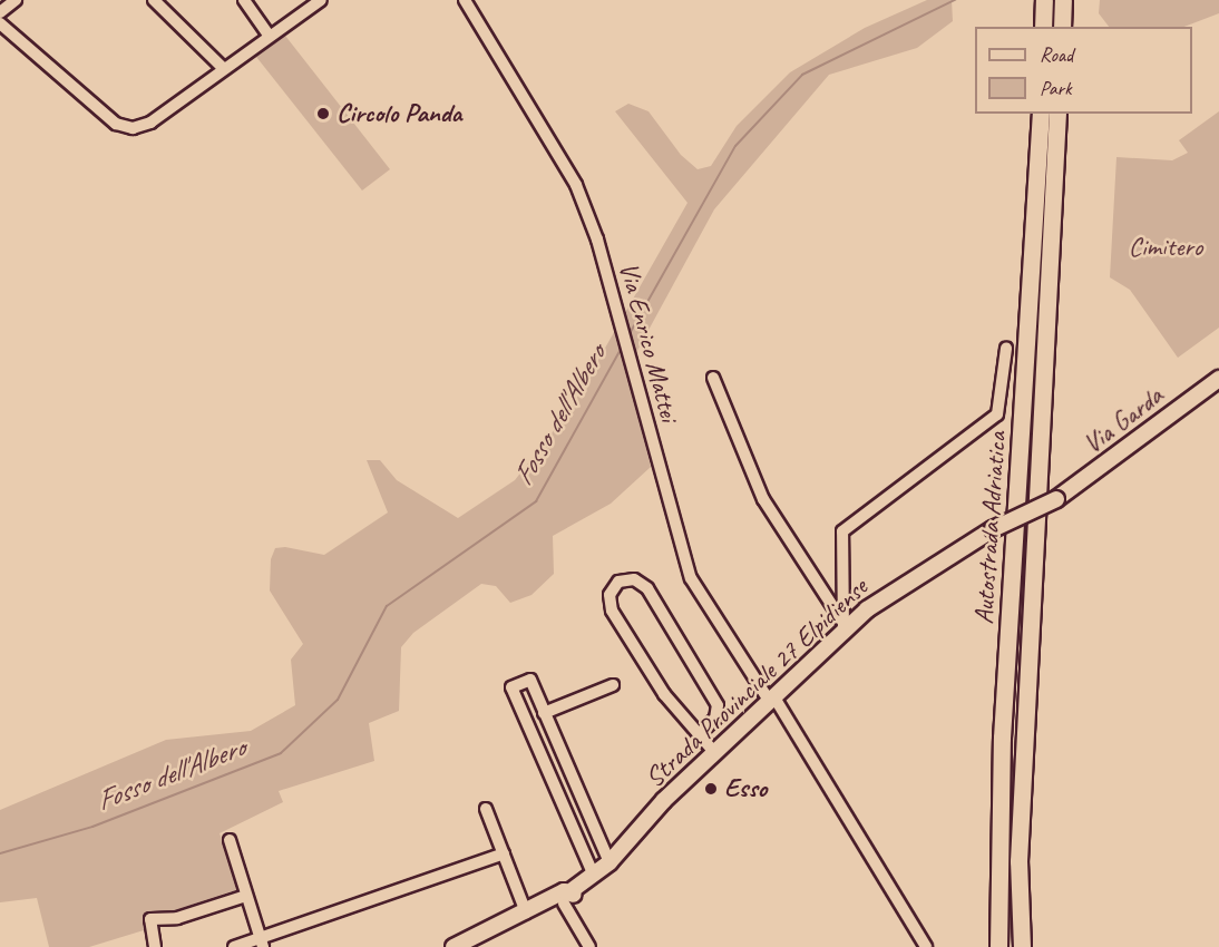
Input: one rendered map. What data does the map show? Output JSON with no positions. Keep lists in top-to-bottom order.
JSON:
{
  "streets": {
    "highway": ["Autostrada Adriatica"],
    "main road": ["Via Garda", "Strada Provinciale 27 Elpidiense"],
    "street": ["Via Enrico Mattei"]
  },
  "crossings": [
    ["Via Enrico Mattei", "Strada Provinciale 27 Elpidiense"],
    ["Via Garda", "Strada Provinciale 27 Elpidiense"]
  ],
  "water": ["Fosso dell'Albero"],
  "parks": ["Cimitero"],
  "places": ["Circolo Panda", "Esso"],
  "legend": ["Road", "Park"]
}
